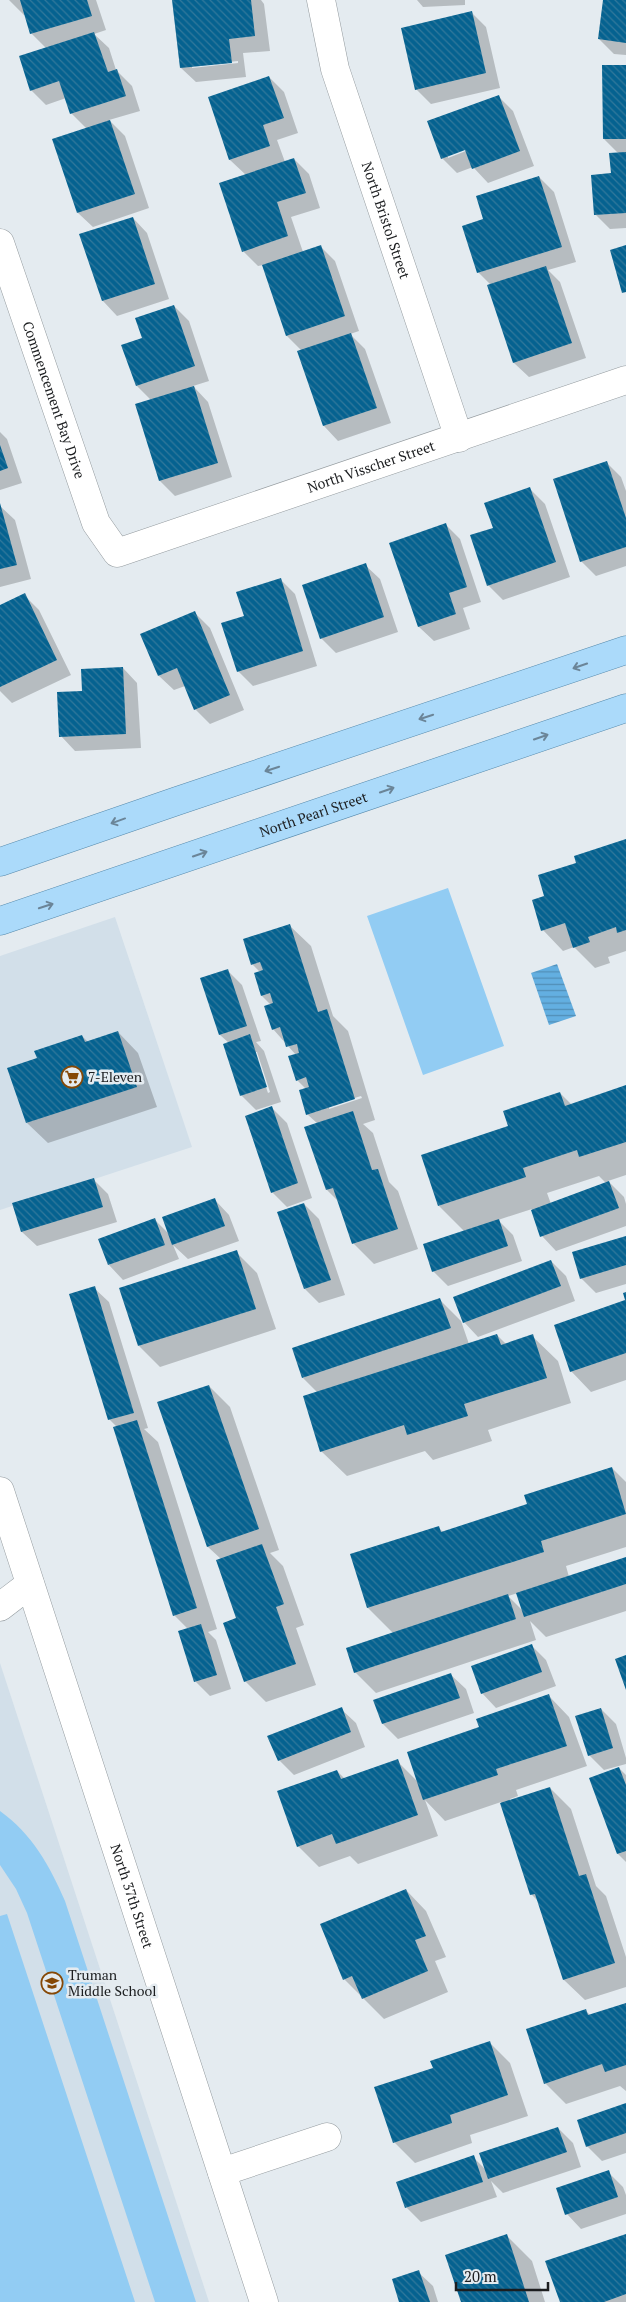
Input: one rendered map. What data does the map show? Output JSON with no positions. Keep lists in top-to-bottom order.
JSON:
{
  "streets": {
    "main road": ["North Pearl Street"],
    "street": [
      "North Bristol Street",
      "Commencement Bay Drive",
      "North Visscher Street",
      "North 37th Street"
    ]
  },
  "crossings": [
    ["North Bristol Street", "North Visscher Street"],
    ["Commencement Bay Drive", "North Visscher Street"]
  ],
  "places": {
    "supermarket": ["7-Eleven"],
    "school or university": ["Truman Middle School"]
  },
  "scale_bar": "20 m"
}
